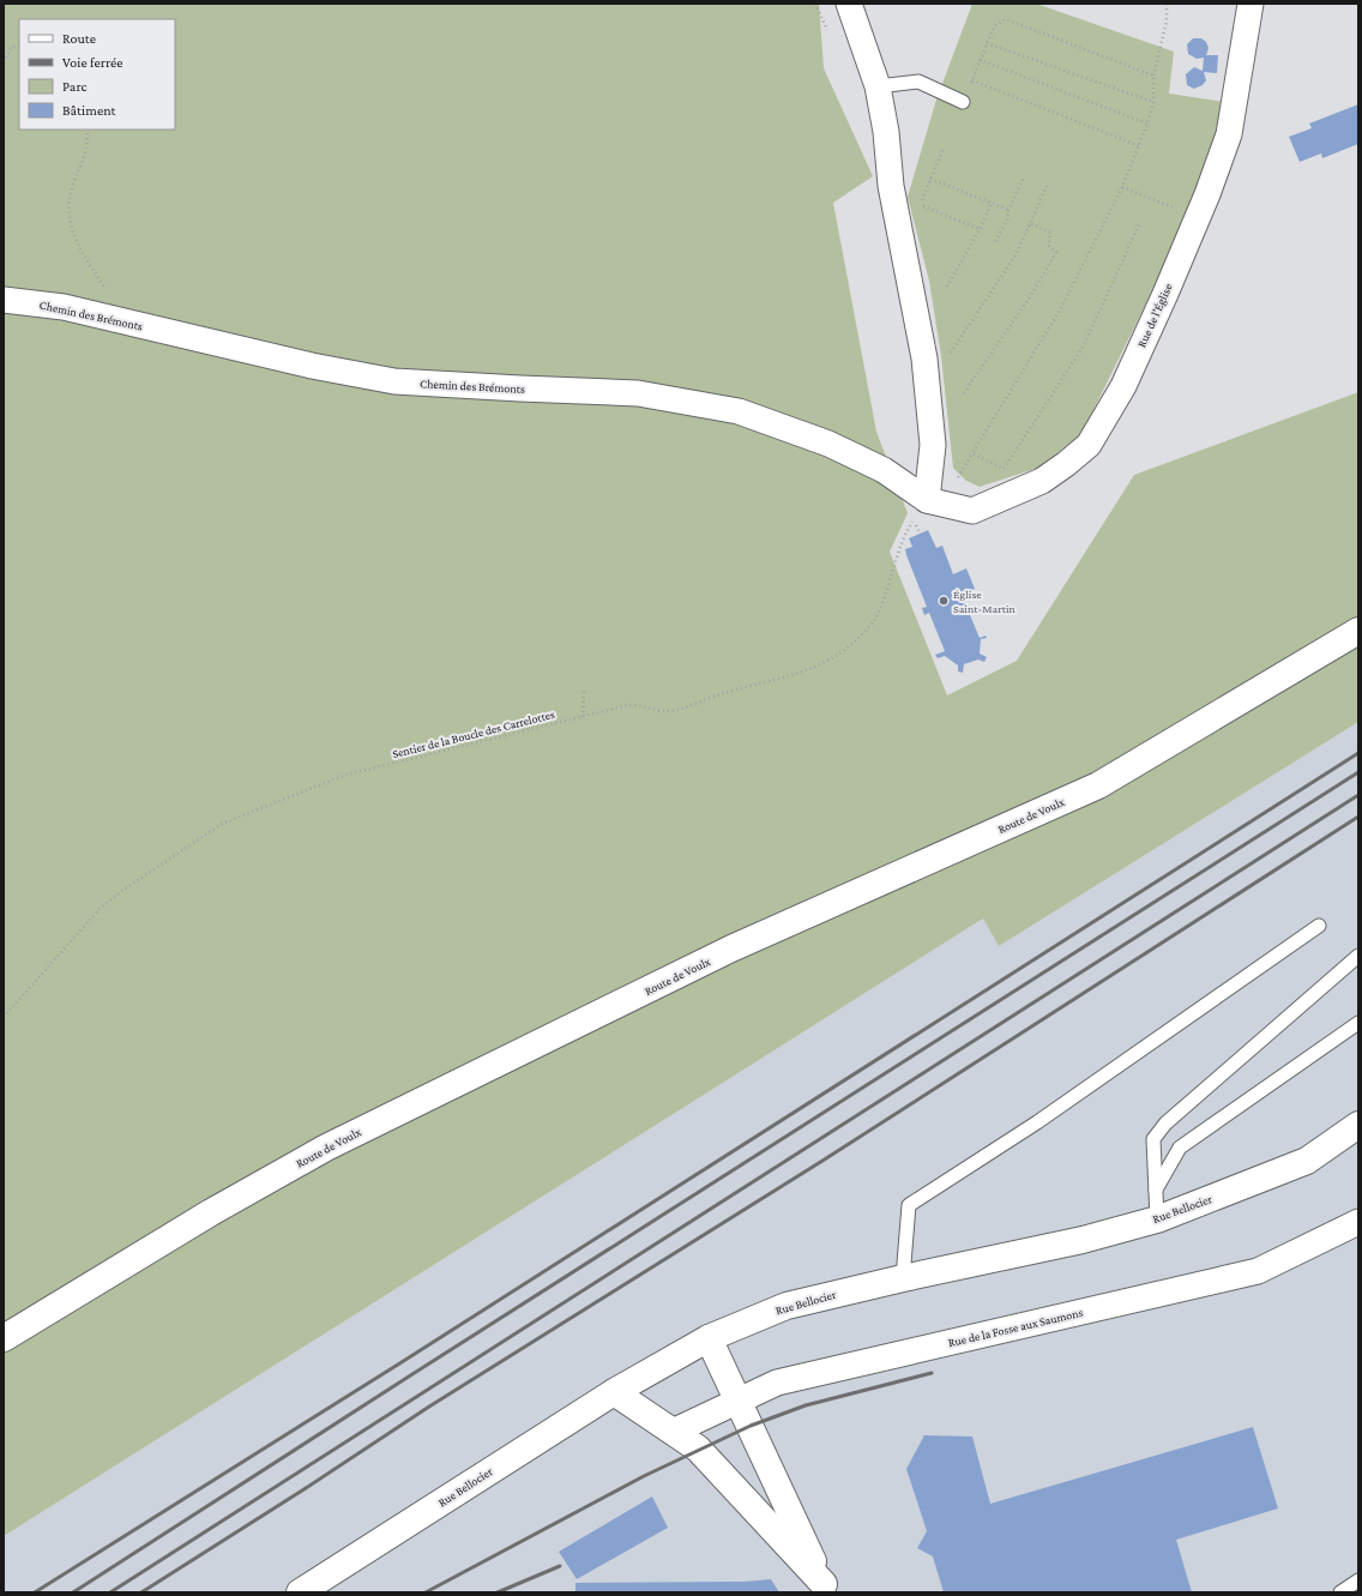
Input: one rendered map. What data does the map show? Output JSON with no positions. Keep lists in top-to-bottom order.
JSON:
{
  "streets": {
    "main road": ["Route de Voulx", "Rue Bellocier"],
    "street": ["Chemin des Brémonts", "Rue de l'Église", "Rue de la Fosse aux Saumons"],
    "path": ["Sentier de la Boucle des Carrelottes"]
  },
  "crossings": [
    ["Chemin des Brémonts", "Rue de l'Église"],
    ["Chemin des Brémonts", "Sentier de la Boucle des Carrelottes"],
    ["Rue de l'Église", "Sentier de la Boucle des Carrelottes"]
  ],
  "places": ["Église Saint-Martin"],
  "legend": [
    "Route",
    "Voie ferrée",
    "Parc",
    "Bâtiment"
  ]
}
